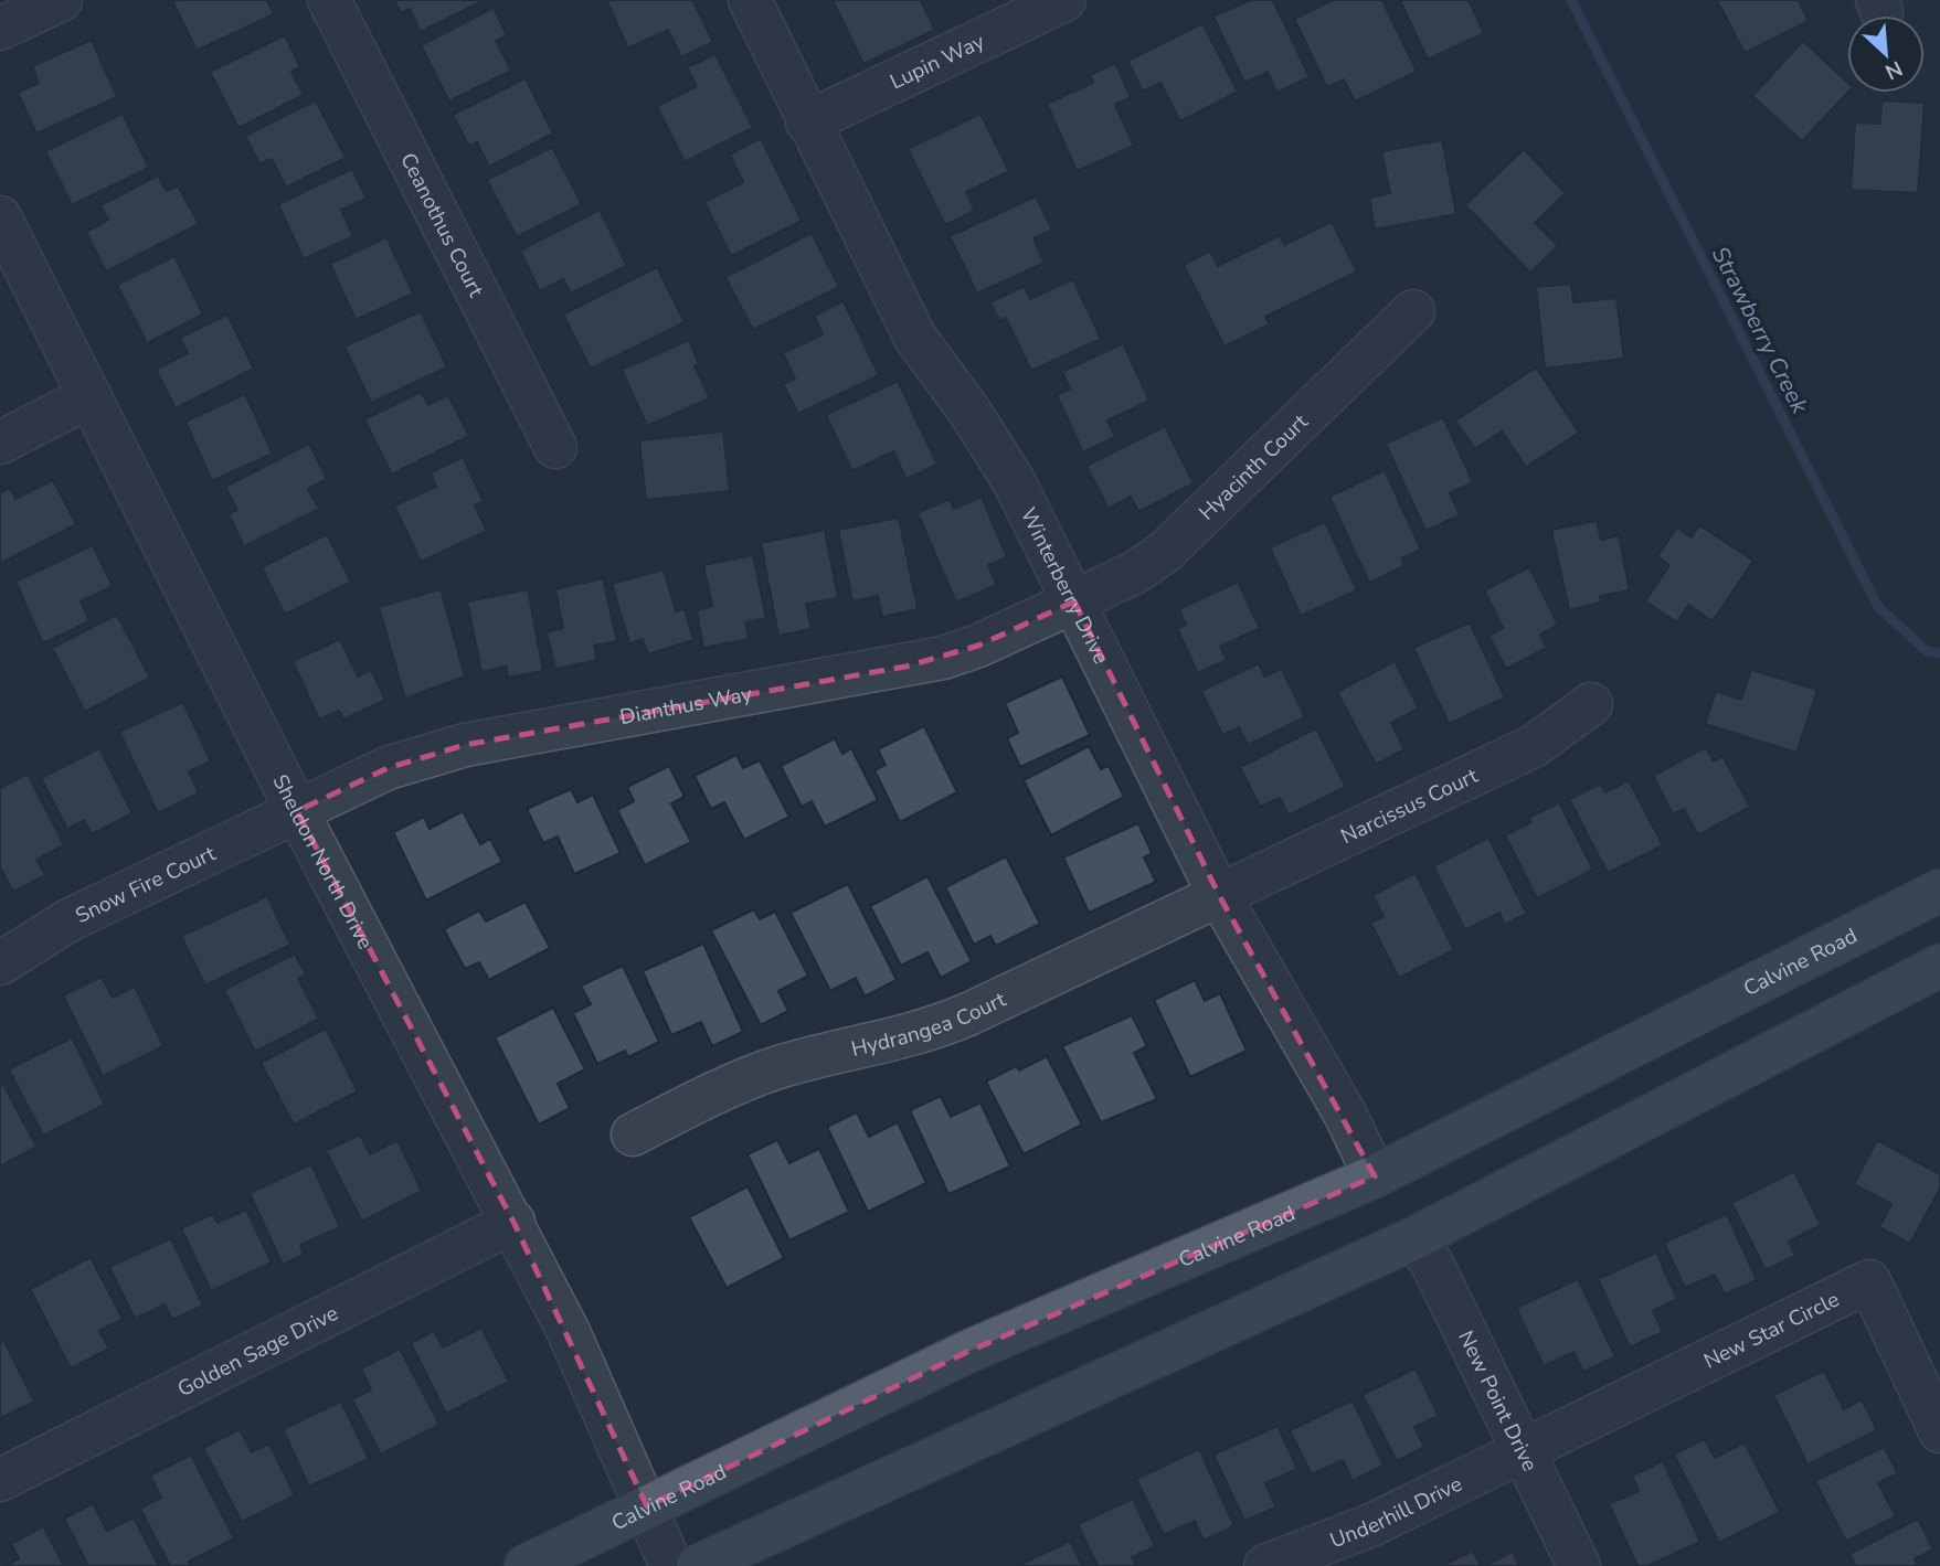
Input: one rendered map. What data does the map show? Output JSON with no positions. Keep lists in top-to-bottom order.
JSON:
{
  "streets": {
    "main road": ["Calvine Road"],
    "street": [
      "Lupin Way",
      "Ceanothus Court",
      "Hyacinth Court",
      "Winterberry Drive",
      "Dianthus Way",
      "Narcissus Court",
      "Sheldon North Drive",
      "Snow Fire Court",
      "Hydrangea Court",
      "New Star Circle",
      "Golden Sage Drive",
      "New Point Drive",
      "Underhill Drive"
    ]
  },
  "crossings": [
    ["Lupin Way", "Winterberry Drive"],
    ["Hyacinth Court", "Winterberry Drive"],
    ["Hyacinth Court", "Dianthus Way"],
    ["Winterberry Drive", "Dianthus Way"],
    ["Winterberry Drive", "Narcissus Court"],
    ["Winterberry Drive", "Calvine Road"],
    ["Winterberry Drive", "Hydrangea Court"],
    ["Dianthus Way", "Sheldon North Drive"],
    ["Dianthus Way", "Snow Fire Court"],
    ["Narcissus Court", "Hydrangea Court"],
    ["Sheldon North Drive", "Snow Fire Court"],
    ["Sheldon North Drive", "Calvine Road"],
    ["Sheldon North Drive", "Golden Sage Drive"],
    ["New Star Circle", "New Point Drive"],
    ["New Star Circle", "Underhill Drive"],
    ["New Point Drive", "Underhill Drive"]
  ],
  "water": ["Strawberry Creek"],
  "north": "bottom right"
}
